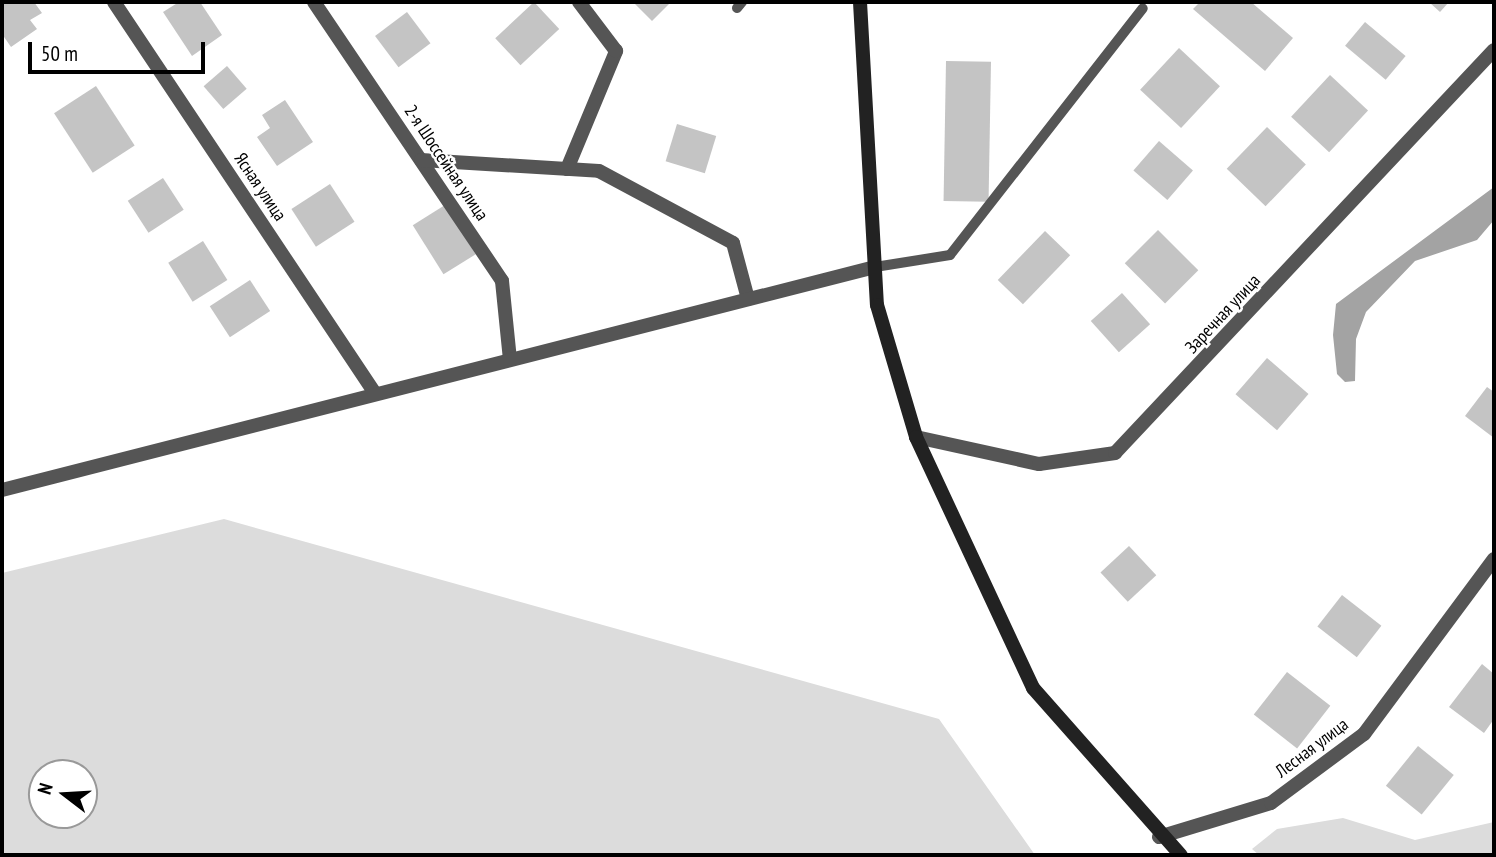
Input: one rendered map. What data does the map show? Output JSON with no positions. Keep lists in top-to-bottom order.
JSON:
{
  "streets": {
    "street": [
      "2-я Шоссейная улица",
      "Ясная улица",
      "Заречная улица",
      "Лесная улица"
    ]
  },
  "scale_bar": "50 m",
  "north": "left"
}
